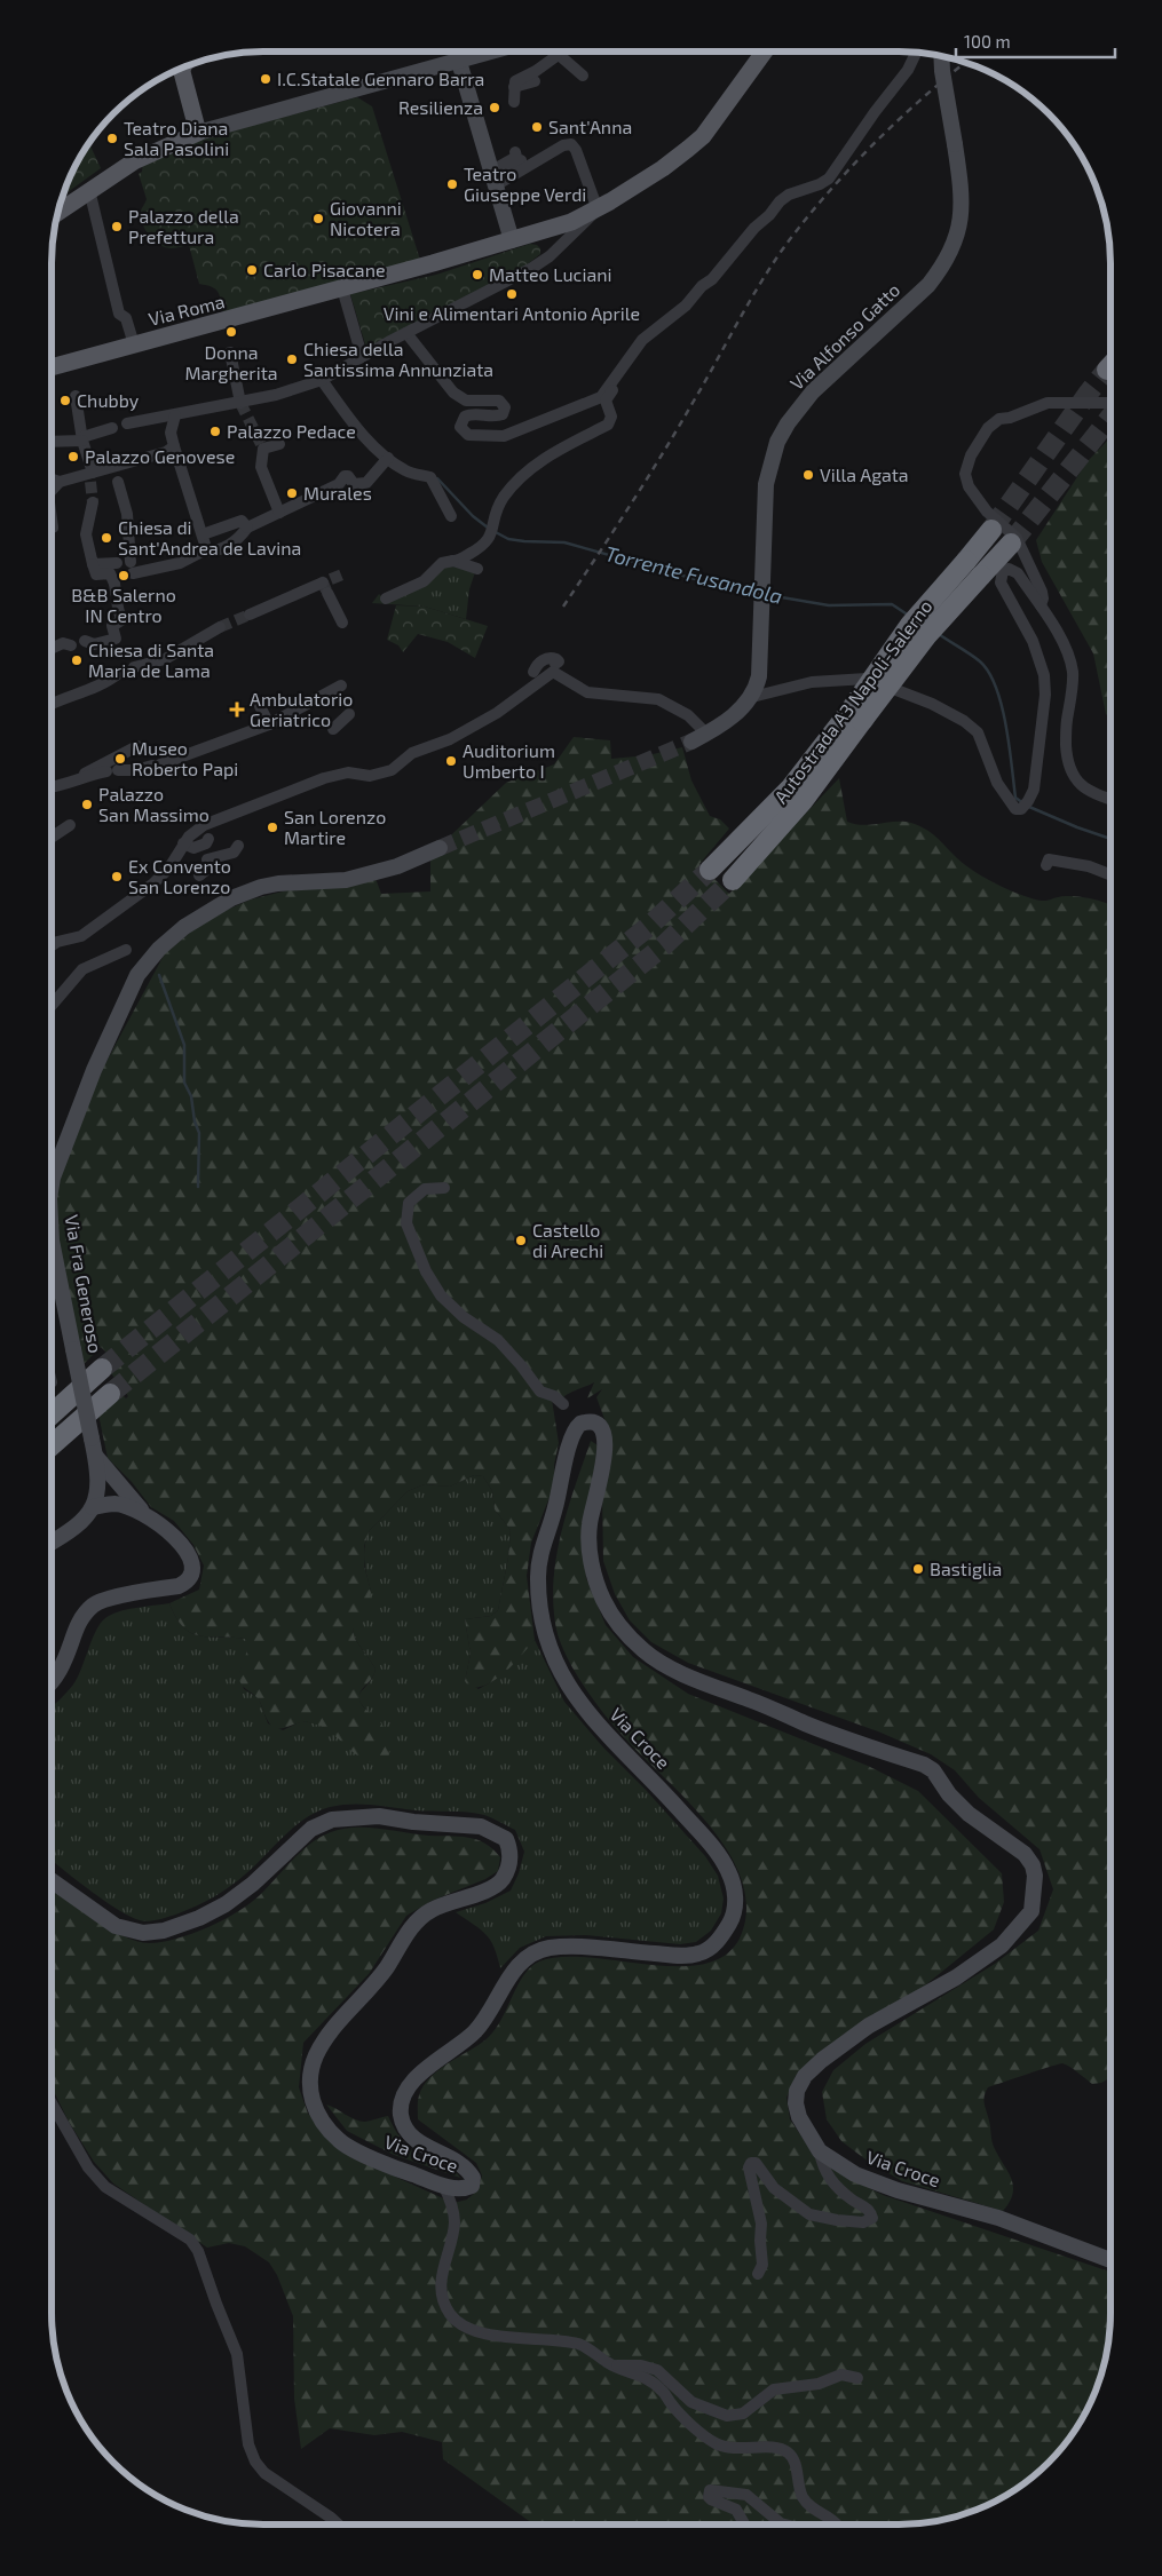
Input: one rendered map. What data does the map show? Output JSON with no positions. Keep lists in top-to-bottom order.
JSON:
{
  "streets": {
    "highway": ["Autostrada A3 Napoli-Salerno"],
    "main road": ["Via Roma"],
    "street": ["Via Alfonso Gatto", "Via Fra Generoso", "Via Croce"]
  },
  "water": ["Torrente Fusandola"],
  "places": {
    "other": [
      "I.C.Statale Gennaro Barra",
      "Resilienza",
      "Sant'Anna",
      "Teatro Diana Sala Pasolini",
      "Teatro Giuseppe Verdi",
      "Giovanni Nicotera",
      "Palazzo della Prefettura",
      "Carlo Pisacane",
      "Matteo Luciani",
      "Vini e Alimentari Antonio Aprile",
      "Donna Margherita",
      "Chiesa della Santissima Annunziata",
      "Chubby",
      "Palazzo Pedace",
      "Palazzo Genovese",
      "Villa Agata",
      "Murales",
      "Chiesa di Sant'Andrea de Lavina",
      "B&B Salerno IN Centro",
      "Chiesa di Santa Maria de Lama",
      "Museo Roberto Papi",
      "Auditorium Umberto I",
      "Palazzo San Massimo",
      "San Lorenzo Martire",
      "Ex Convento San Lorenzo",
      "Castello di Arechi",
      "Bastiglia"
    ],
    "health": ["Ambulatorio Geriatrico"]
  },
  "scale_bar": "100 m"
}
